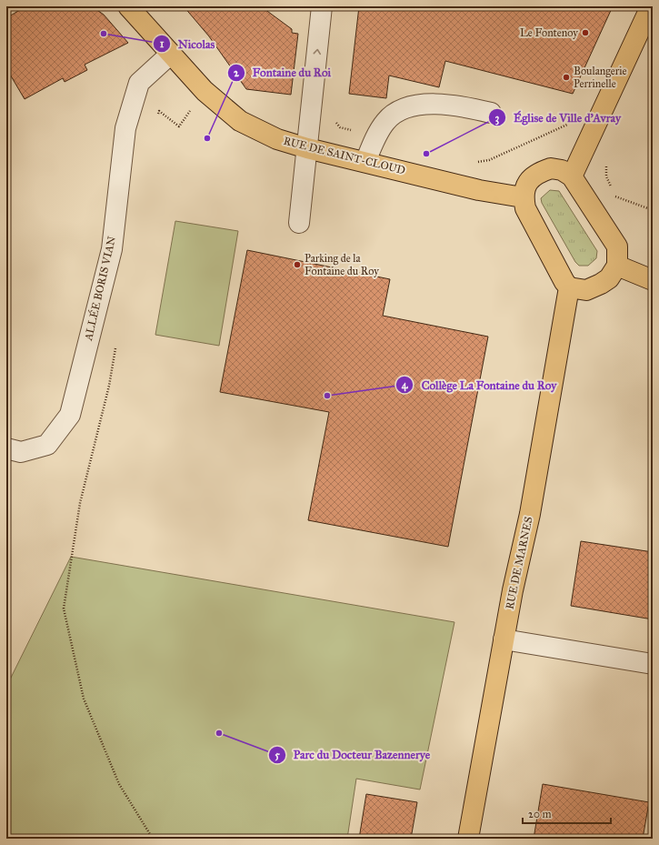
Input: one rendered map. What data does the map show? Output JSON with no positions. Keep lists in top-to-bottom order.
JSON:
{
  "streets": {
    "main road": ["RUE DE SAINT-CLOUD", "RUE DE MARNES"],
    "street": ["ALLÉE BORIS VIAN"]
  },
  "crossings": [
    ["RUE DE SAINT-CLOUD", "ALLÉE BORIS VIAN"]
  ],
  "places": [
    "Le Fontenoy",
    "Nicolas",
    "Boulangerie Perrinelle",
    "Fontaine du Roi",
    "Église de Ville d'Avray",
    "Parking de la Fontaine du Roy",
    "Collège La Fontaine du Roy",
    "Parc du Docteur Bazennerye"
  ],
  "scale_bar": "20 m"
}
